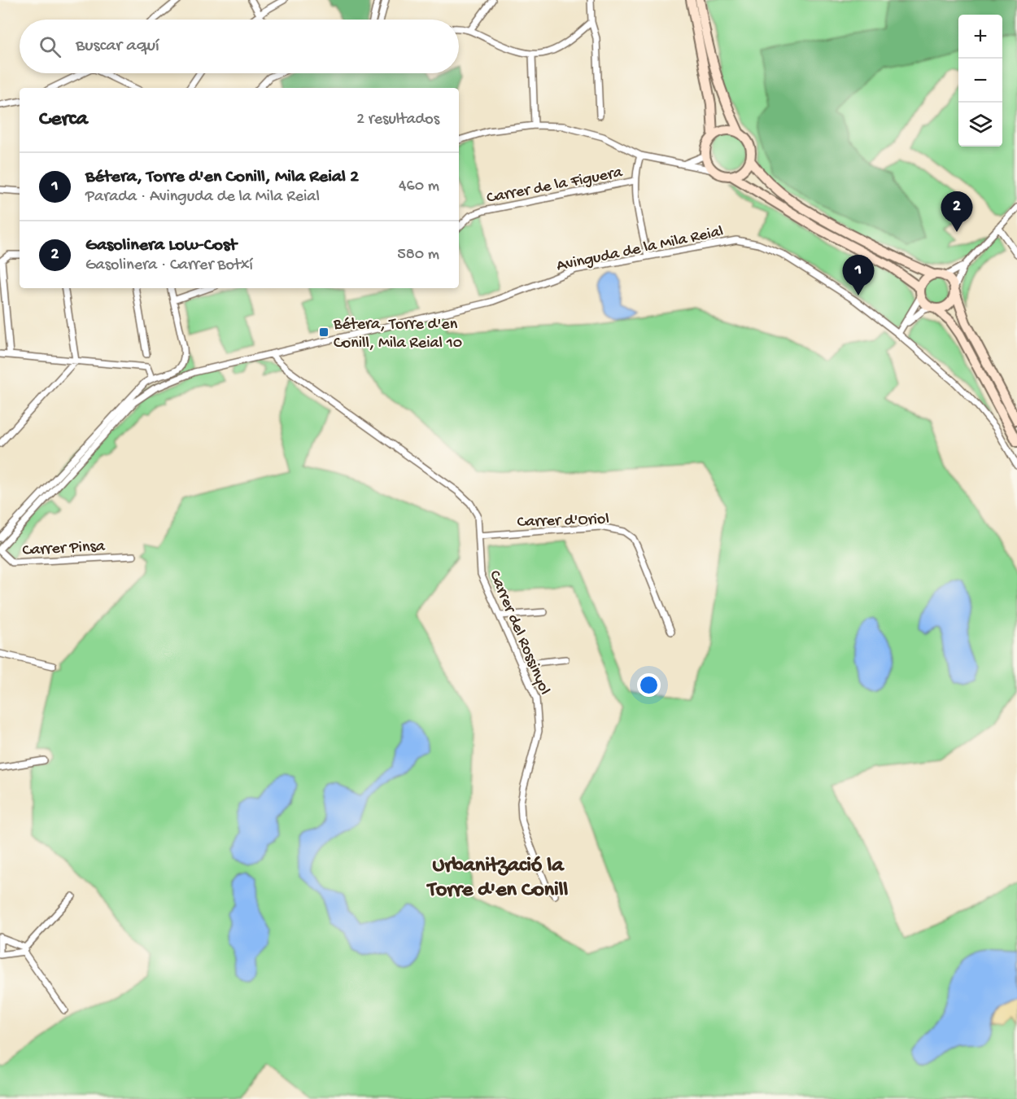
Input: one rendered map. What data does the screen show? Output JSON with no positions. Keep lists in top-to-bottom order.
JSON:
{
  "streets": {
    "street": [
      "Carrer de la Figuera",
      "Avinguda de la Mila Reial",
      "Carrer d'Oriol",
      "Carrer Pinsa",
      "Carrer del Rossinyol"
    ]
  },
  "crossings": [
    ["Avinguda de la Mila Reial", "Carrer Pinsa"],
    ["Avinguda de la Mila Reial", "Carrer del Rossinyol"],
    ["Carrer d'Oriol", "Carrer del Rossinyol"]
  ],
  "districts": ["Urbanització la Torre d'en Conill"],
  "places": {
    "transit": ["Bétera, Torre d'en Conill, Mila Reial 10"]
  },
  "page": {
    "map_buttons": ["+", "−"],
    "search": "Buscar aquí",
    "heading": ["Cerca", "2 resultados"],
    "list": [
      {
        "mark": "1",
        "name": "Bétera, Torre d'en Conill, Mila Reial 2",
        "note": "Parada · Avinguda de la Mila Reial",
        "value": "460 m"
      },
      {
        "mark": "2",
        "name": "Gasolinera Low-Cost",
        "note": "Gasolinera · Carrer Botxí",
        "value": "580 m"
      }
    ],
    "pins": ["2", "1"]
  }
}
